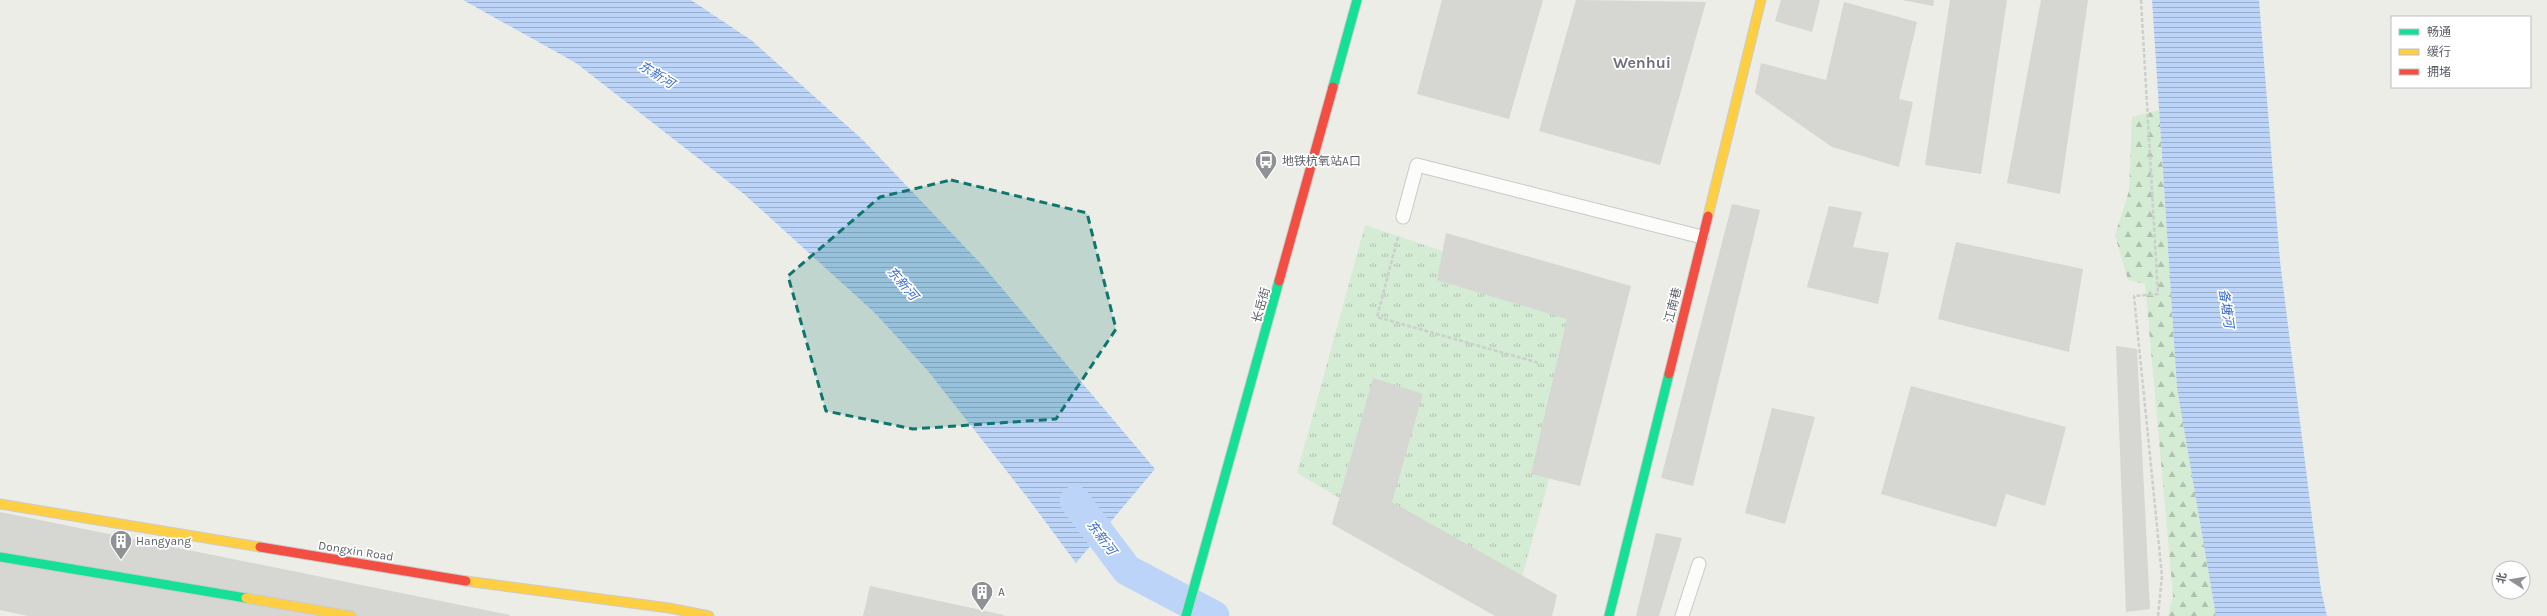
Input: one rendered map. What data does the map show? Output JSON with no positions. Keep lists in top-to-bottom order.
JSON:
{
  "streets": {
    "street": ["长岳街", "江南巷", "Dongxin Road"]
  },
  "districts": ["Wenhui"],
  "water": ["东新河", "备塘河"],
  "places": {
    "bus stop": ["地铁杭氧站A口"],
    "building": ["Hangyang", "A"]
  },
  "legend": ["畅通", "缓行", "拥堵"],
  "north": "left"
}
